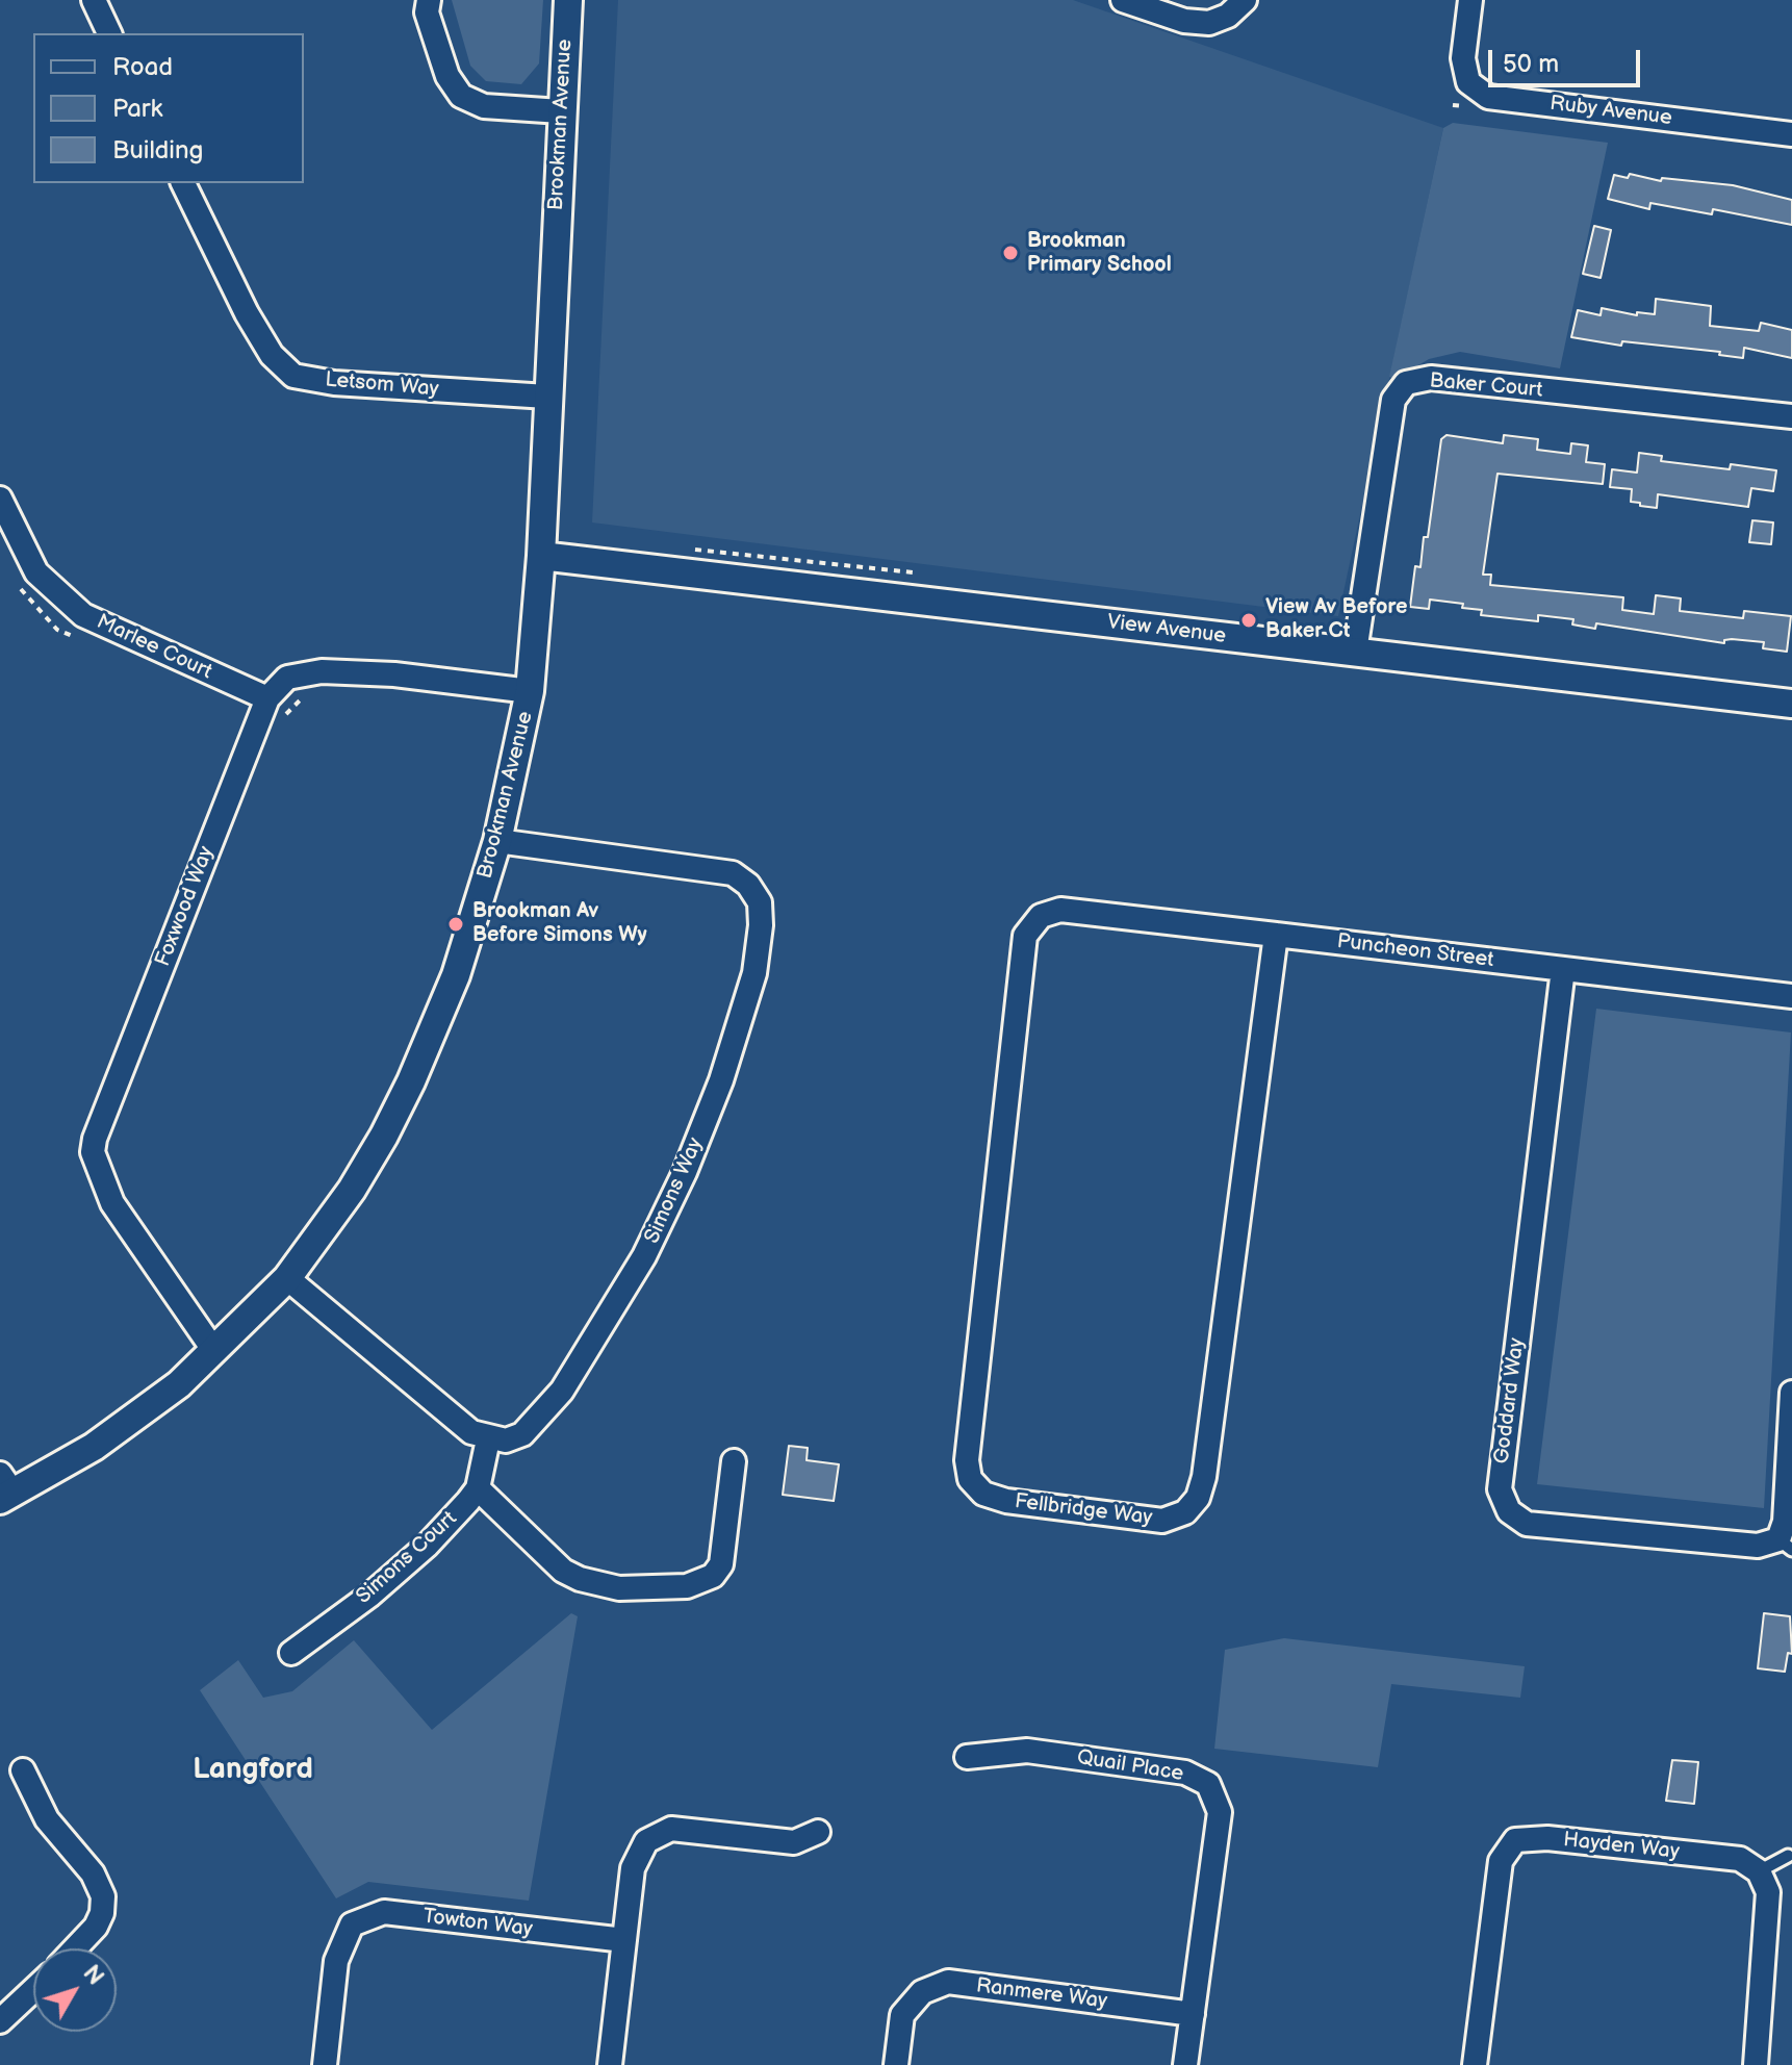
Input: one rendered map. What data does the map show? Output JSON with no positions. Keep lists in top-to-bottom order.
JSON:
{
  "streets": {
    "street": [
      "Ruby Avenue",
      "Brookman Avenue",
      "Letsom Way",
      "Baker Court",
      "View Avenue",
      "Marlee Court",
      "Foxwood Way",
      "Puncheon Street",
      "Simons Way",
      "Goddard Way",
      "Fellbridge Way",
      "Simons Court",
      "Quail Place",
      "Hayden Way",
      "Towton Way",
      "Ranmere Way"
    ]
  },
  "crossings": [
    ["Brookman Avenue", "Letsom Way"],
    ["Brookman Avenue", "View Avenue"],
    ["Brookman Avenue", "Foxwood Way"],
    ["Brookman Avenue", "Simons Way"],
    ["Baker Court", "View Avenue"],
    ["Marlee Court", "Foxwood Way"],
    ["Puncheon Street", "Goddard Way"],
    ["Puncheon Street", "Fellbridge Way"],
    ["Quail Place", "Ranmere Way"]
  ],
  "districts": ["Langford"],
  "places": ["Brookman Primary School", "View Av Before Baker Ct", "Brookman Av Before Simons Wy"],
  "legend": ["Road", "Park", "Building"],
  "scale_bar": "50 m",
  "north": "top right"
}
